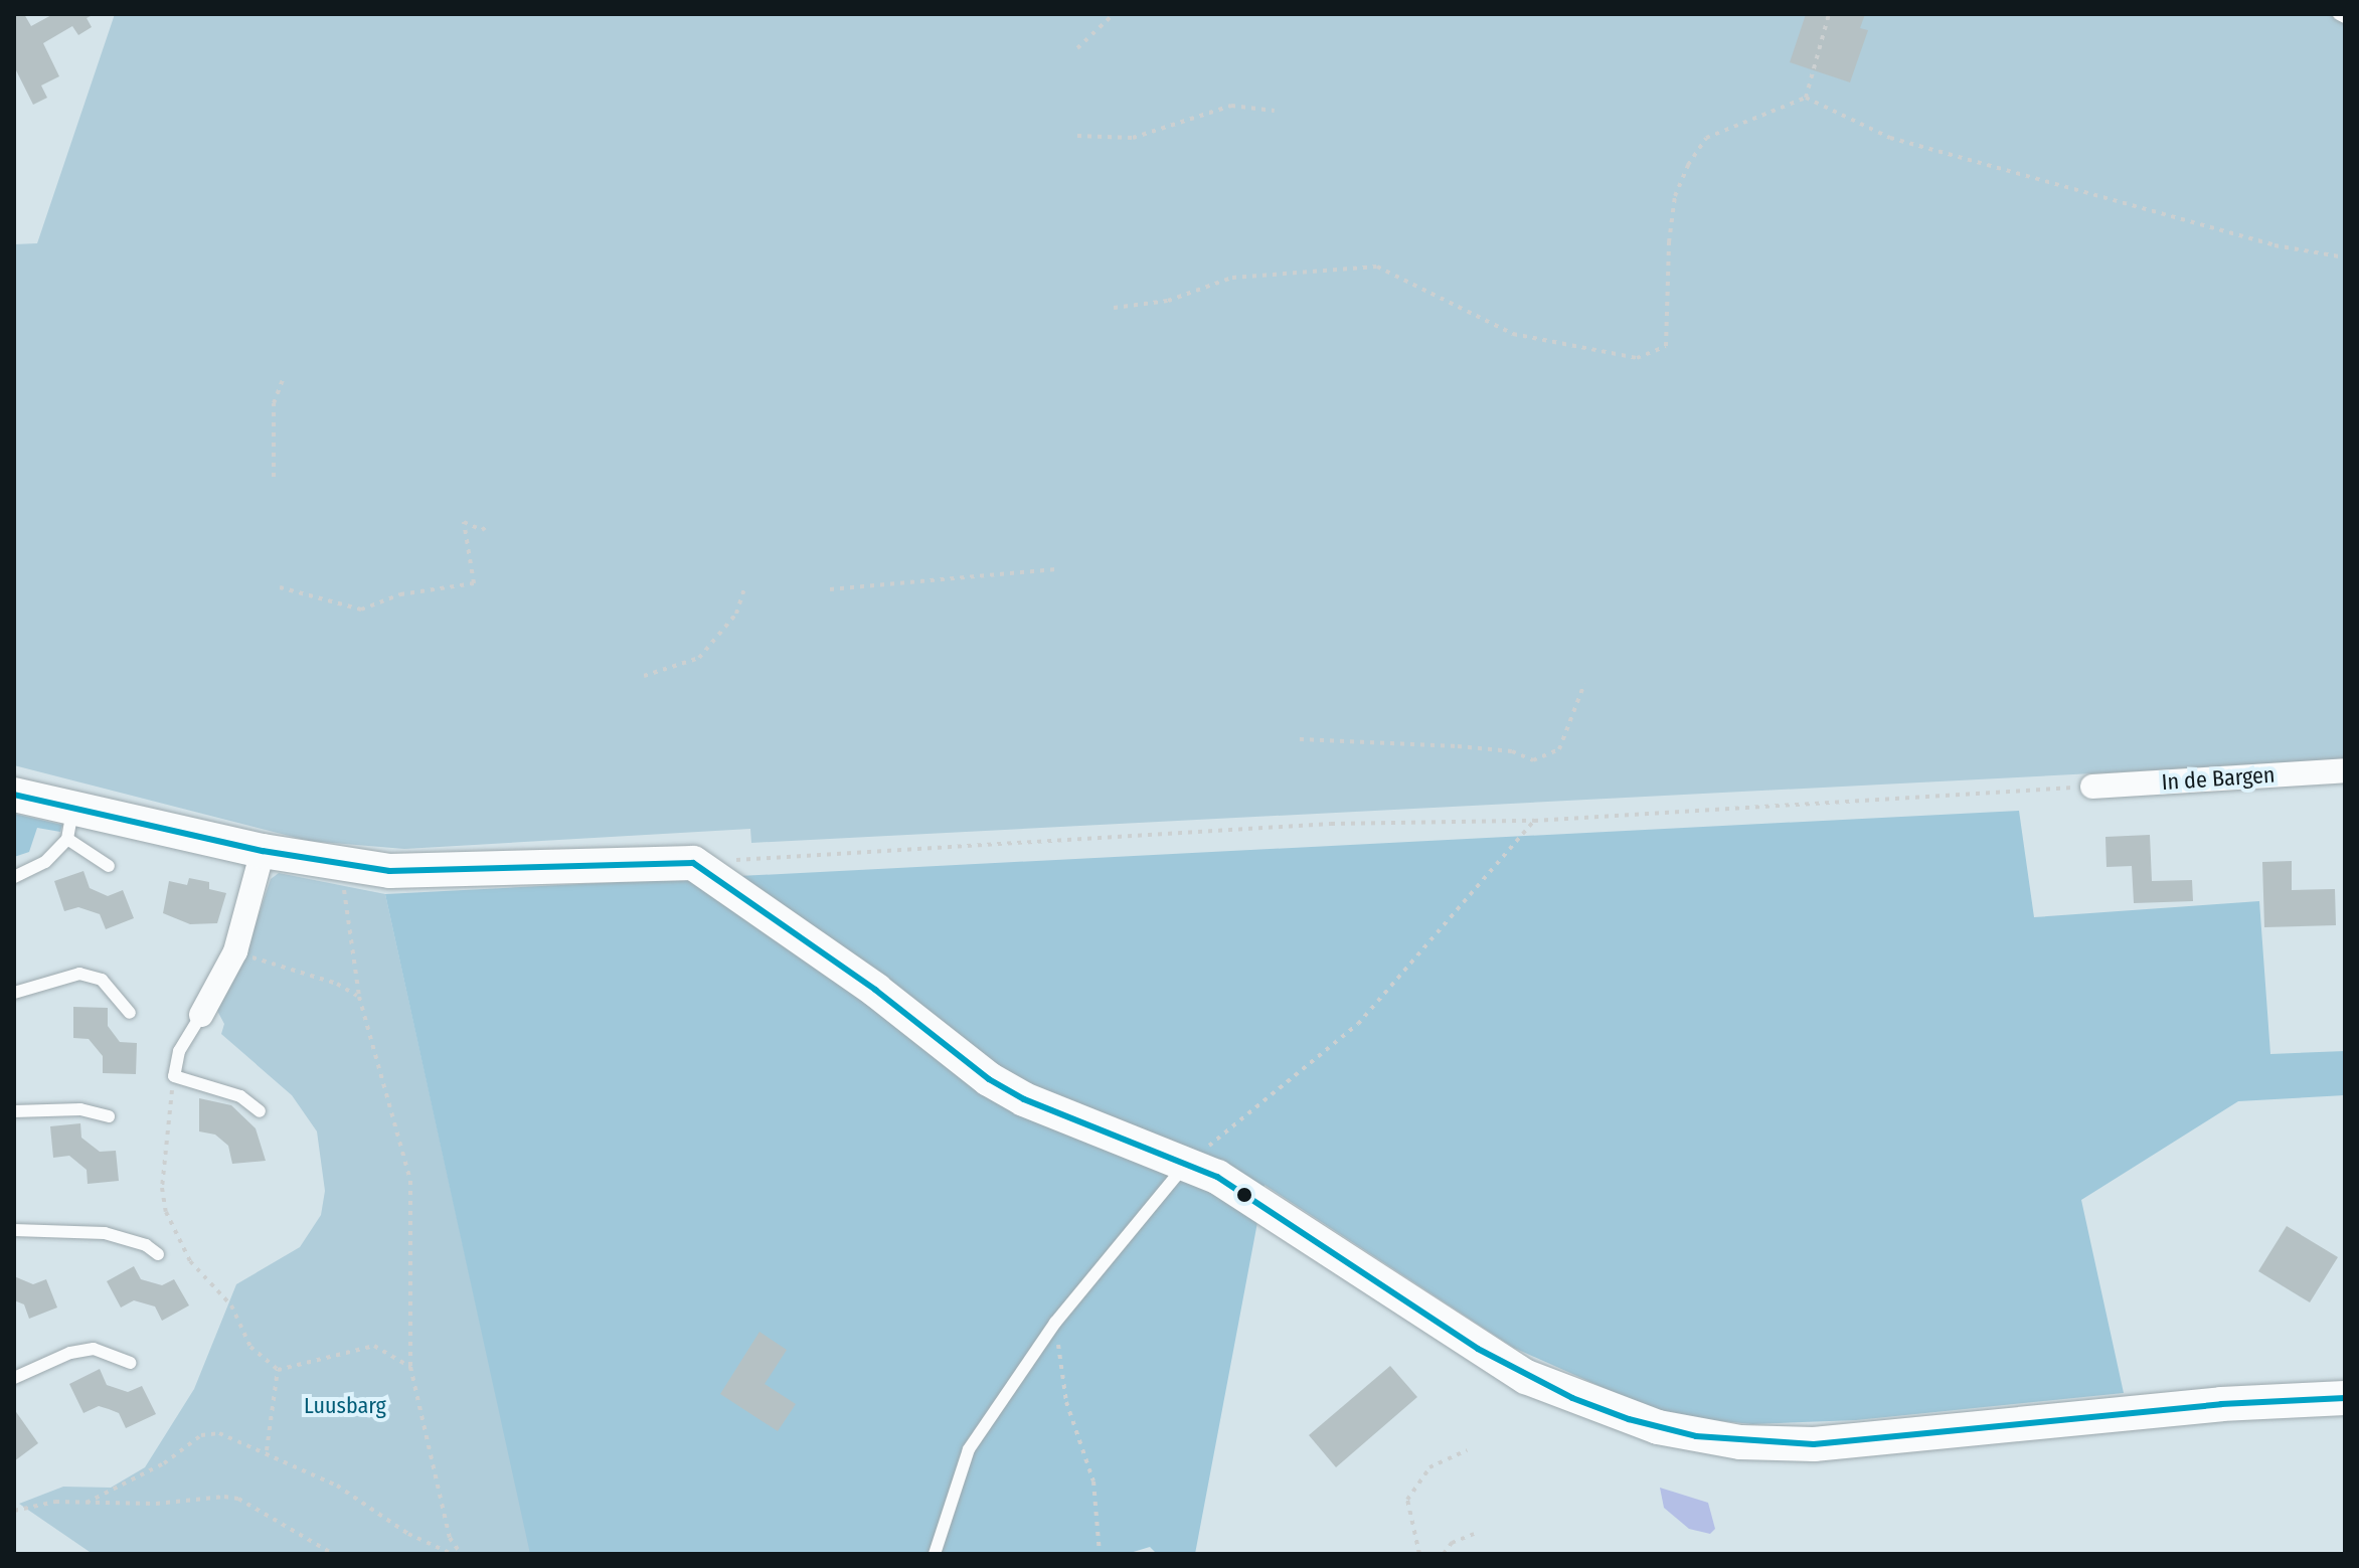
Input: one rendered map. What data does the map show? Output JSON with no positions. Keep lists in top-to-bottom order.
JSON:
{
  "streets": {
    "street": ["In de Bargen"]
  },
  "parks": ["Luusbarg"]
}
